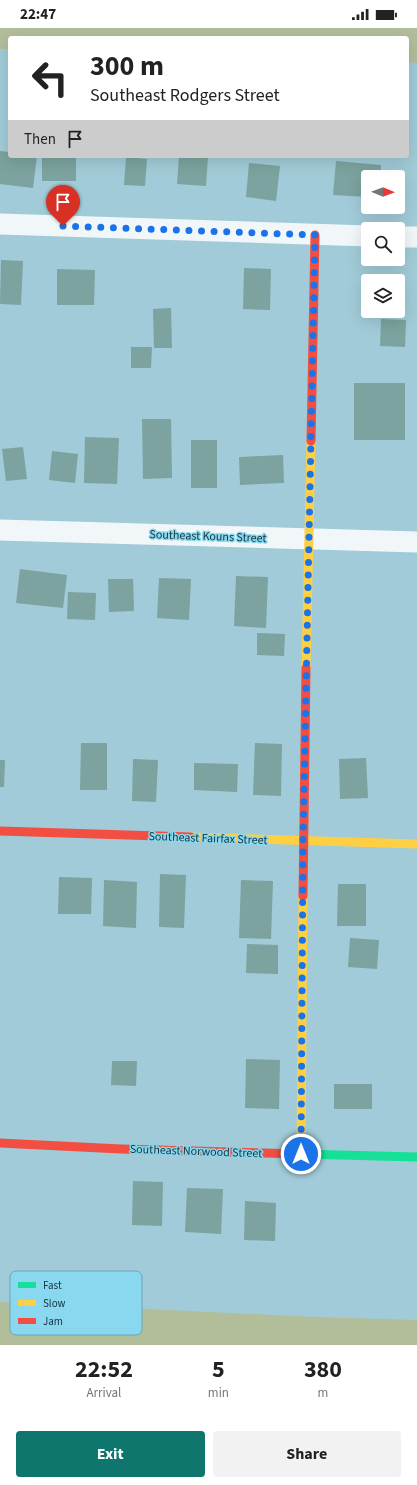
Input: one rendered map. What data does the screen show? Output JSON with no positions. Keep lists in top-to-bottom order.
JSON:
{
  "streets": {
    "street": ["Southeast Kouns Street", "Southeast Fairfax Street", "Southeast Norwood Street"]
  },
  "legend": ["Fast", "Slow", "Jam"],
  "north": "right",
  "page": {
    "status": "22:47",
    "turn": ["300 m", "Southeast Rodgers Street"],
    "then": "Then",
    "eta": [
      "22:52",
      "Arrival",
      "5",
      "min",
      "380",
      "m"
    ],
    "buttons": ["Exit", "Share"]
  }
}
